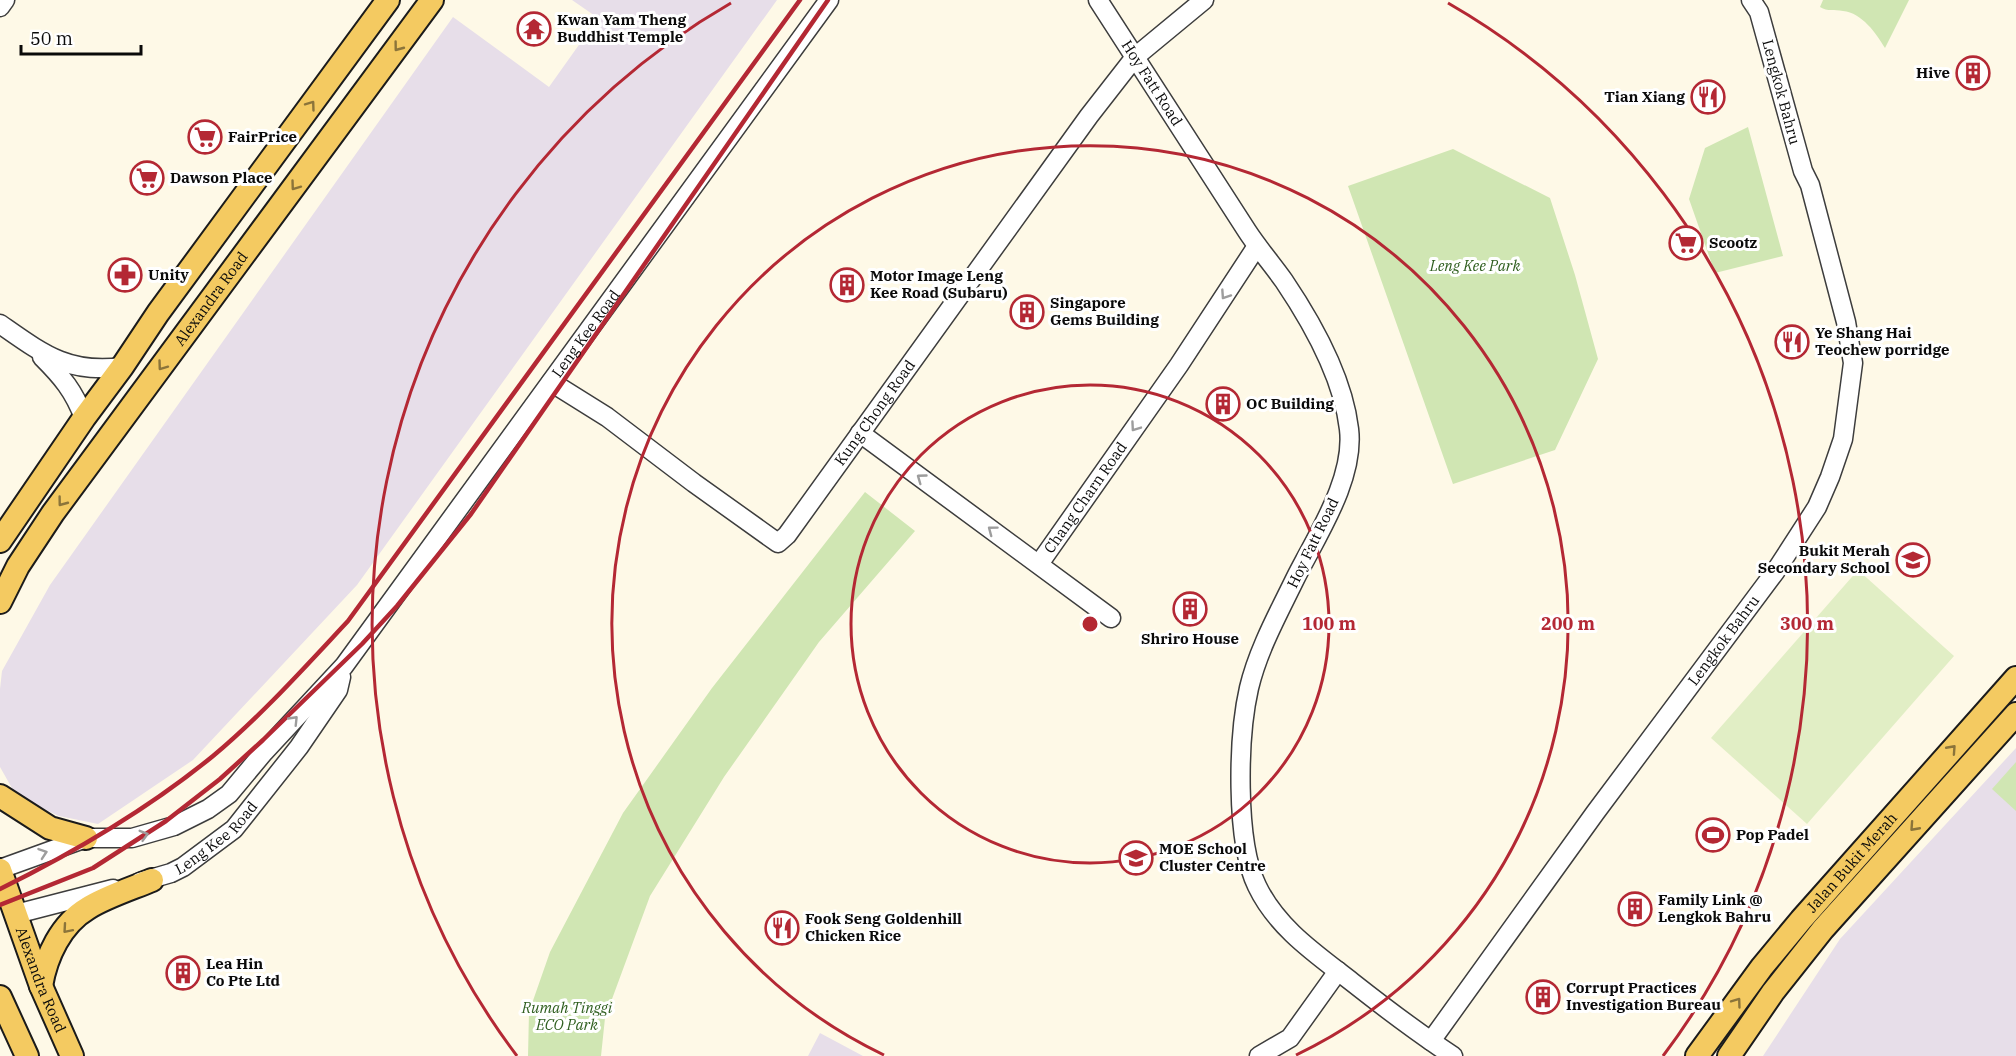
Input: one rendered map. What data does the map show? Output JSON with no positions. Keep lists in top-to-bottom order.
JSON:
{
  "streets": {
    "main road": ["Alexandra Road", "Jalan Bukit Merah"],
    "street": [
      "Hoy Fatt Road",
      "Lengkok Bahru",
      "Leng Kee Road",
      "Kung Chong Road",
      "Chang Charn Road"
    ]
  },
  "crossings": [
    ["Hoy Fatt Road", "Lengkok Bahru"],
    ["Hoy Fatt Road", "Kung Chong Road"],
    ["Hoy Fatt Road", "Chang Charn Road"],
    ["Alexandra Road", "Leng Kee Road"],
    ["Leng Kee Road", "Kung Chong Road"],
    ["Kung Chong Road", "Chang Charn Road"]
  ],
  "parks": ["Leng Kee Park", "Rumah Tinggi ECO Park"],
  "places": {
    "temple": ["Kwan Yam Theng Buddhist Temple"],
    "building": [
      "Hive",
      "Motor Image Leng Kee Road (Subaru)",
      "Singapore Gems Building",
      "OC Building",
      "Shriro House",
      "Family Link @ Lengkok Bahru",
      "Lea Hin Co Pte Ltd",
      "Corrupt Practices Investigation Bureau"
    ],
    "restaurant": ["Tian Xiang", "Ye Shang Hai Teochew porridge", "Fook Seng Goldenhill Chicken Rice"],
    "supermarket": ["FairPrice", "Dawson Place", "Scootz"],
    "pharmacy": ["Unity"],
    "school or university": ["Bukit Merah Secondary School", "MOE School Cluster Centre"],
    "sports": ["Pop Padel"]
  },
  "scale_bar": "50 m",
  "rings": ["100 m", "200 m", "300 m"]
}
